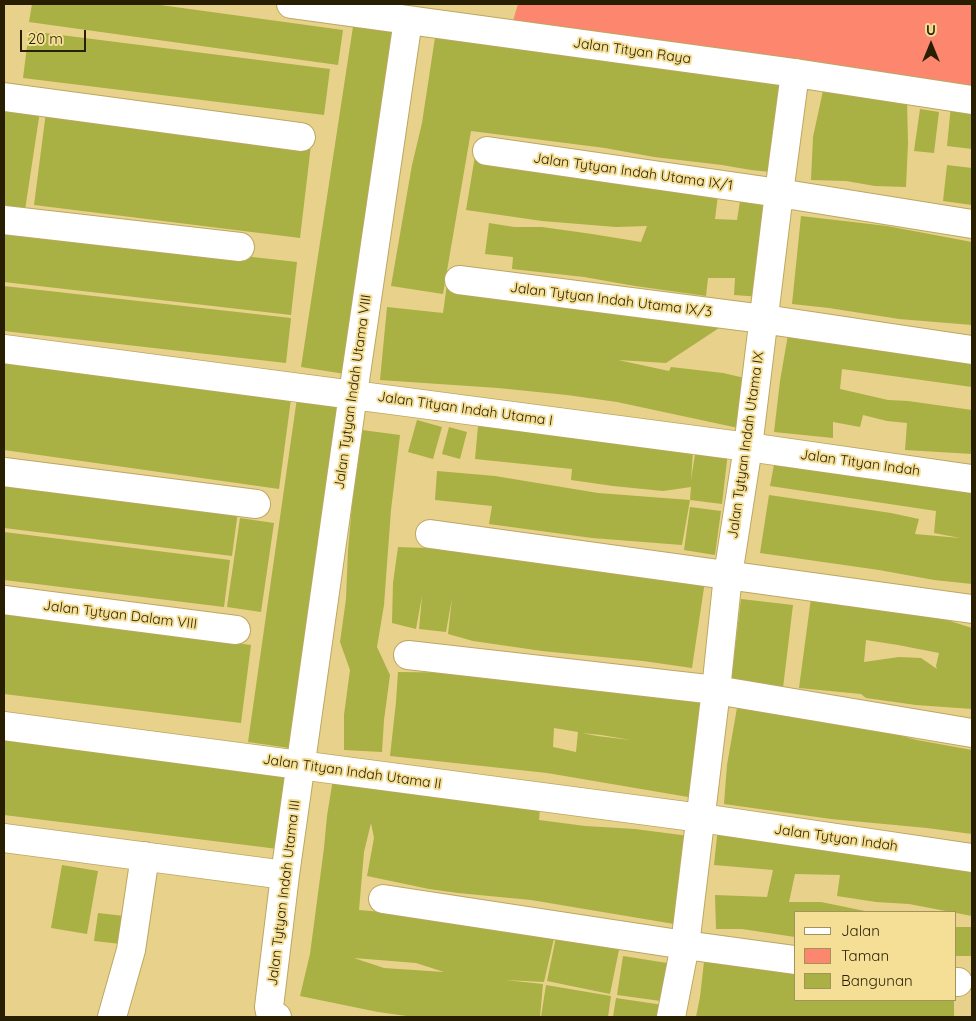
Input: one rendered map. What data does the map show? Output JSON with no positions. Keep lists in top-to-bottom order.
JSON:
{
  "streets": {
    "street": [
      "Jalan Tityan Raya",
      "Jalan Tytyan Indah Utama IX/1",
      "Jalan Tytyan Indah Utama IX/3",
      "Jalan Tytyan Indah Utama VIII",
      "Jalan Tityan Indah Utama I",
      "Jalan Tytyan Indah Utama IX",
      "Jalan Tityan Indah",
      "Jalan Tytyan Dalam VIII",
      "Jalan Tityan Indah Utama II",
      "Jalan Tytyan Indah",
      "Jalan Tytyan Indah Utama III"
    ]
  },
  "crossings": [
    ["Jalan Tityan Raya", "Jalan Tytyan Indah Utama VIII"],
    ["Jalan Tityan Raya", "Jalan Tytyan Indah Utama IX"],
    ["Jalan Tytyan Indah Utama IX/1", "Jalan Tytyan Indah Utama IX"],
    ["Jalan Tytyan Indah Utama IX/3", "Jalan Tytyan Indah Utama IX"],
    ["Jalan Tytyan Indah Utama VIII", "Jalan Tityan Indah Utama I"],
    ["Jalan Tytyan Indah Utama VIII", "Jalan Tityan Indah Utama II"],
    ["Jalan Tytyan Indah Utama VIII", "Jalan Tytyan Indah Utama III"],
    ["Jalan Tityan Indah Utama I", "Jalan Tytyan Indah Utama IX"],
    ["Jalan Tityan Indah Utama I", "Jalan Tityan Indah"],
    ["Jalan Tytyan Indah Utama IX", "Jalan Tityan Indah"],
    ["Jalan Tytyan Indah Utama IX", "Jalan Tityan Indah Utama II"],
    ["Jalan Tytyan Indah Utama IX", "Jalan Tytyan Indah"],
    ["Jalan Tityan Indah Utama II", "Jalan Tytyan Indah"],
    ["Jalan Tityan Indah Utama II", "Jalan Tytyan Indah Utama III"]
  ],
  "legend": ["Jalan", "Taman", "Bangunan"],
  "scale_bar": "20 m",
  "north": "top"
}
